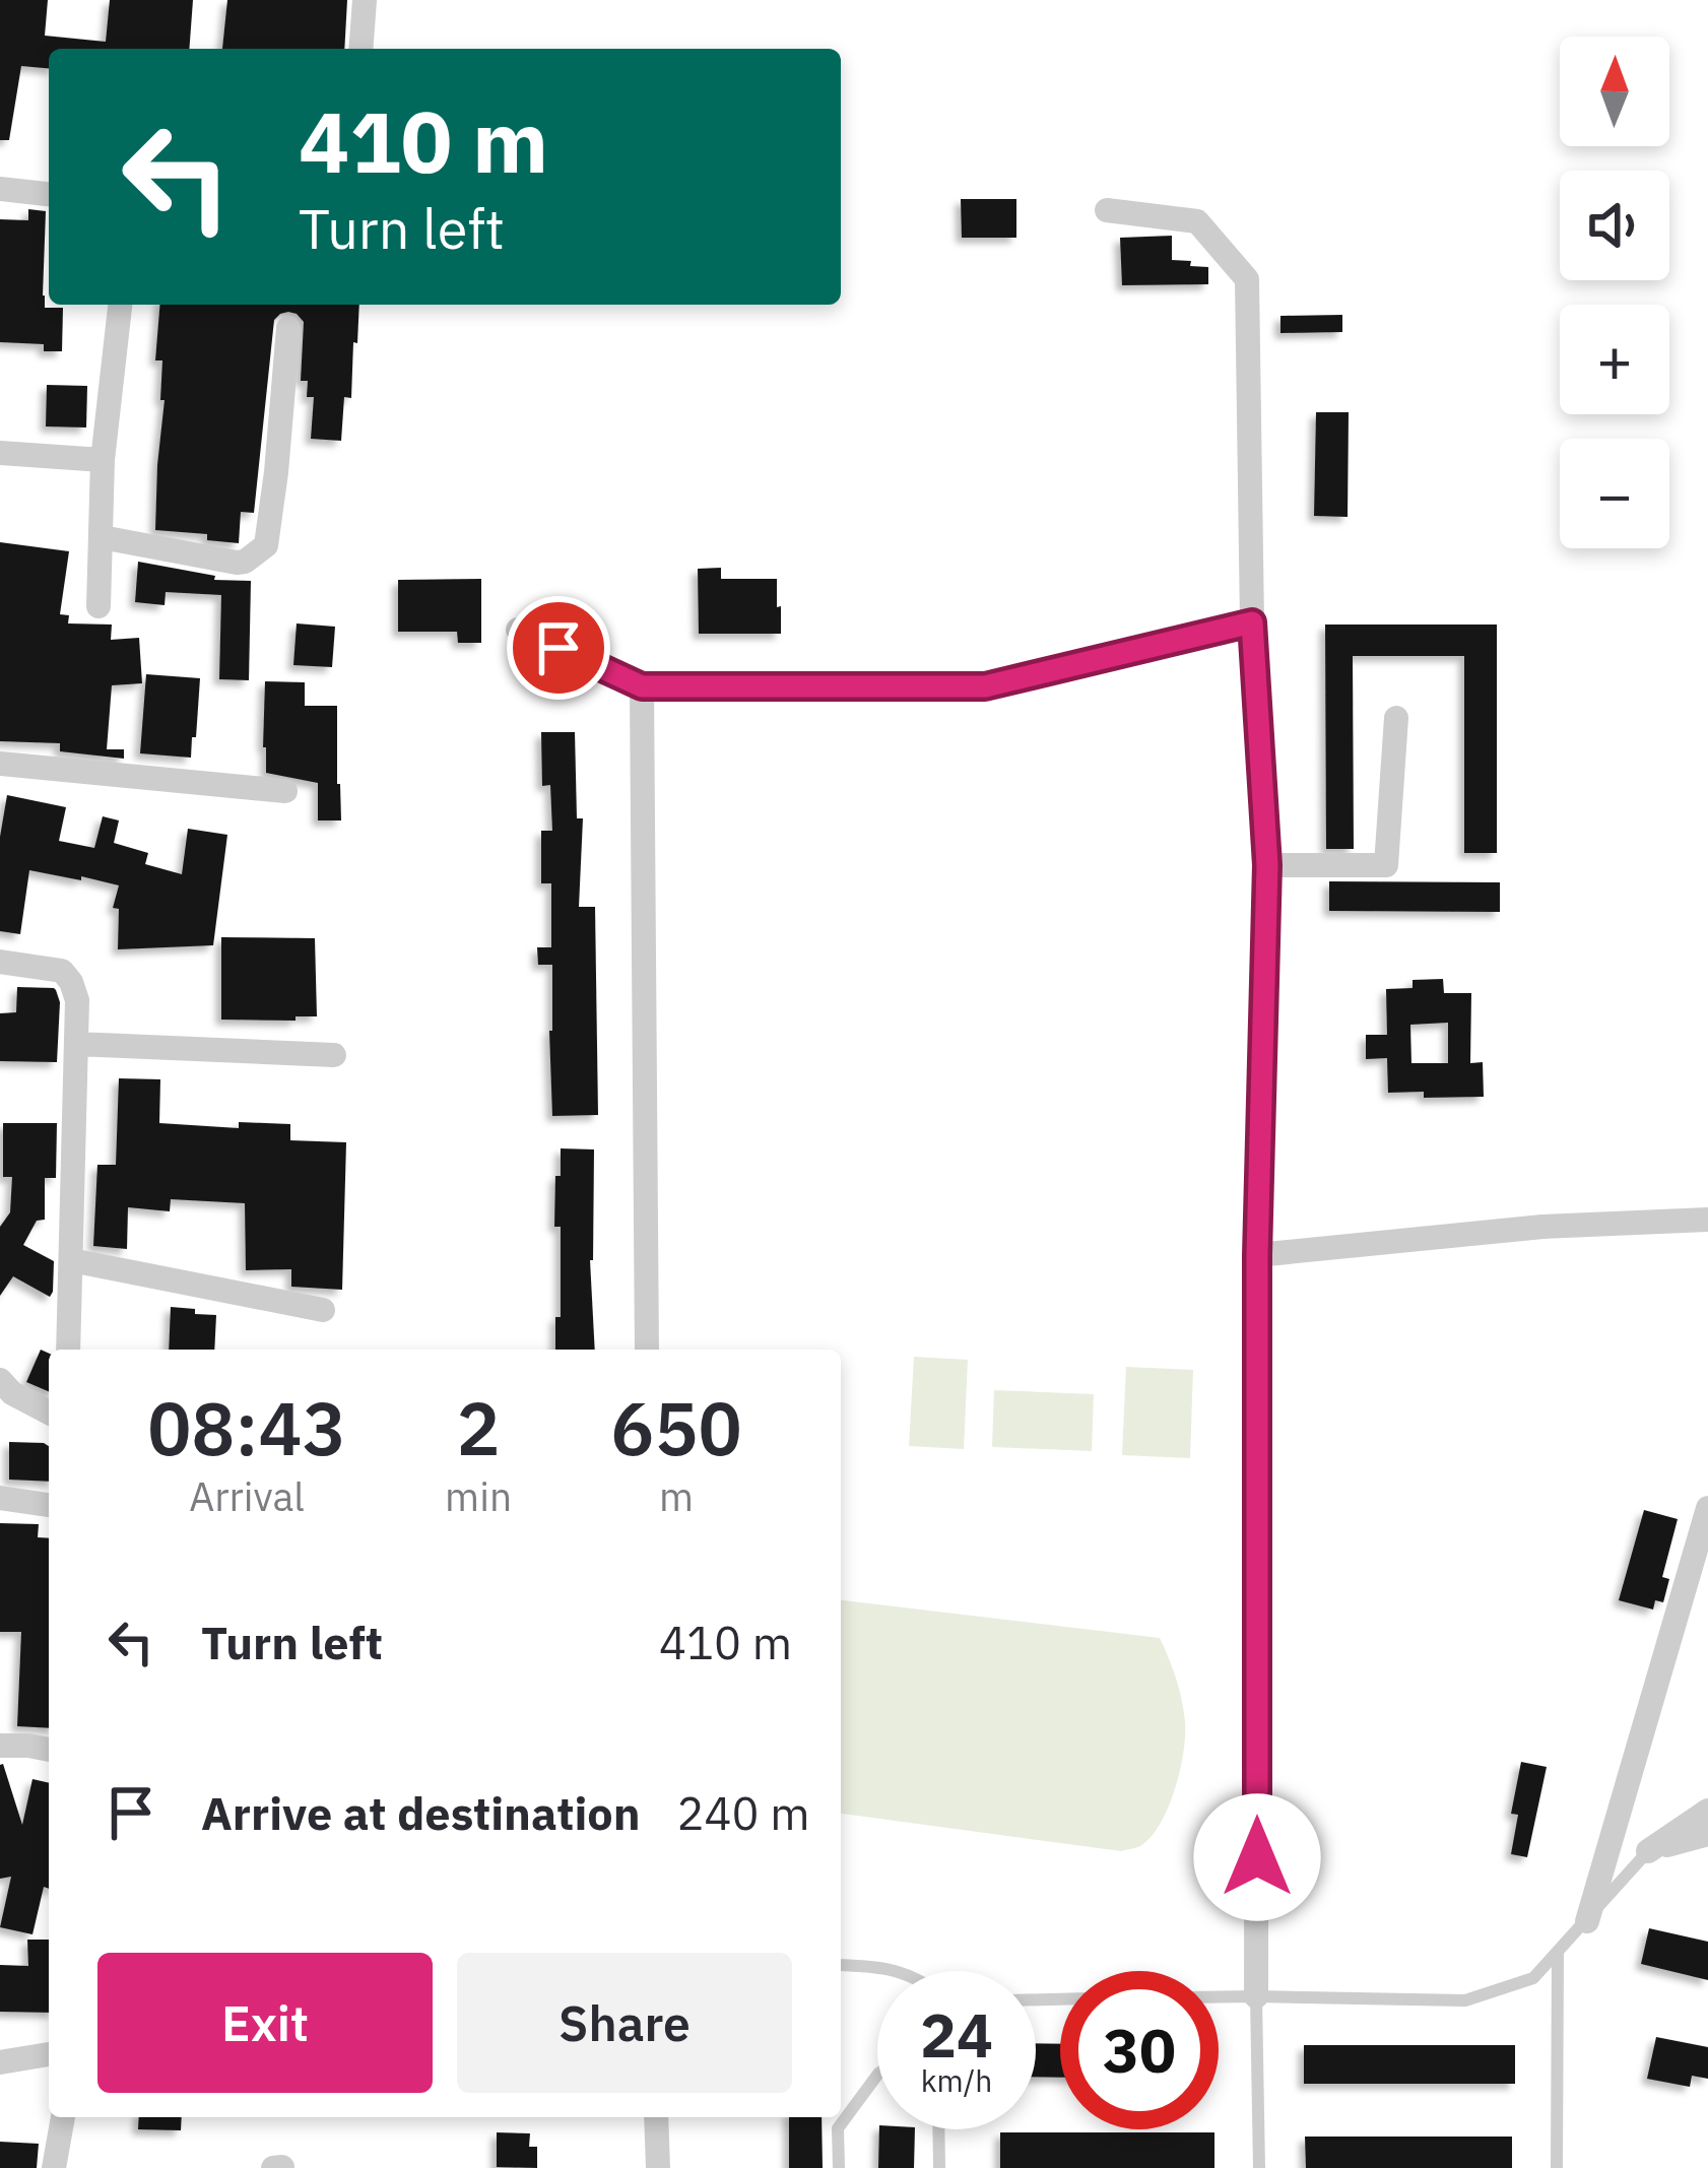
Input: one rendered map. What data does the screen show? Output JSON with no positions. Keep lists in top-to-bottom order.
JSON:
{
  "north": "top",
  "page": {
    "map_buttons": ["+", "−"],
    "turn": ["410 m", "Turn left"],
    "eta": [
      "08:43",
      "Arrival",
      "2",
      "min",
      "650",
      "m"
    ],
    "list": [
      {
        "name": "Turn left",
        "value": "410 m"
      },
      {
        "name": "Arrive at destination",
        "value": "240 m"
      }
    ],
    "buttons": ["Exit", "Share"],
    "speed": "24 km/h",
    "limit": "30"
  }
}
